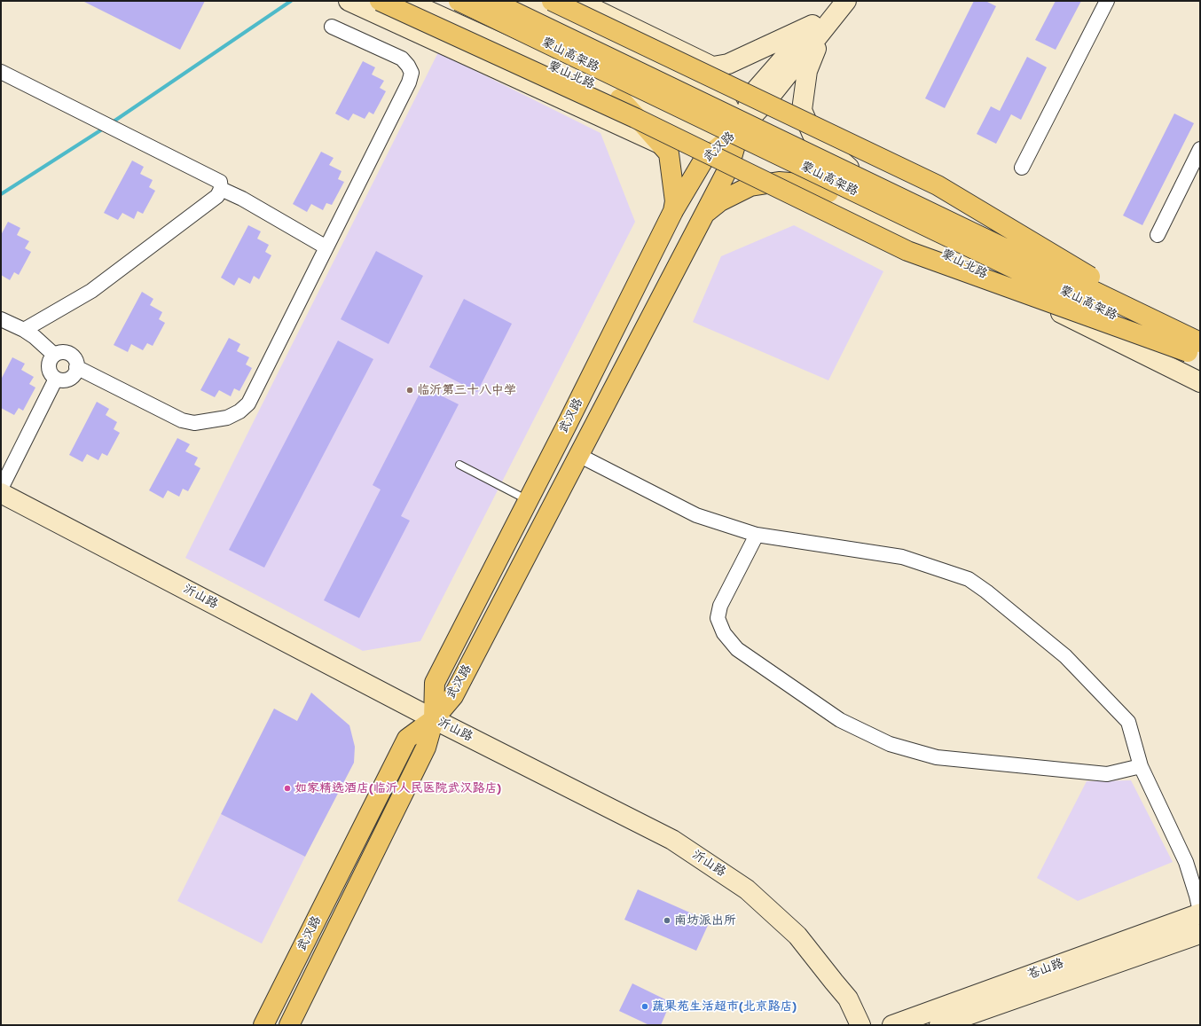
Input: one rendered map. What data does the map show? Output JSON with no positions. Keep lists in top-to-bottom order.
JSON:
{
  "streets": {
    "main road": [
      "蒙山高架路",
      "蒙山北路",
      "武汉路",
      "沂山路",
      "苍山路"
    ]
  },
  "crossings": [
    ["蒙山高架路", "蒙山北路"],
    ["蒙山北路", "武汉路"],
    ["武汉路", "沂山路"]
  ],
  "places": [
    "临沂第三十八中学",
    "如家精选酒店(临沂人民医院武汉路店)",
    "南坊派出所",
    "蔬果苑生活超市(北京路店)"
  ]
}
